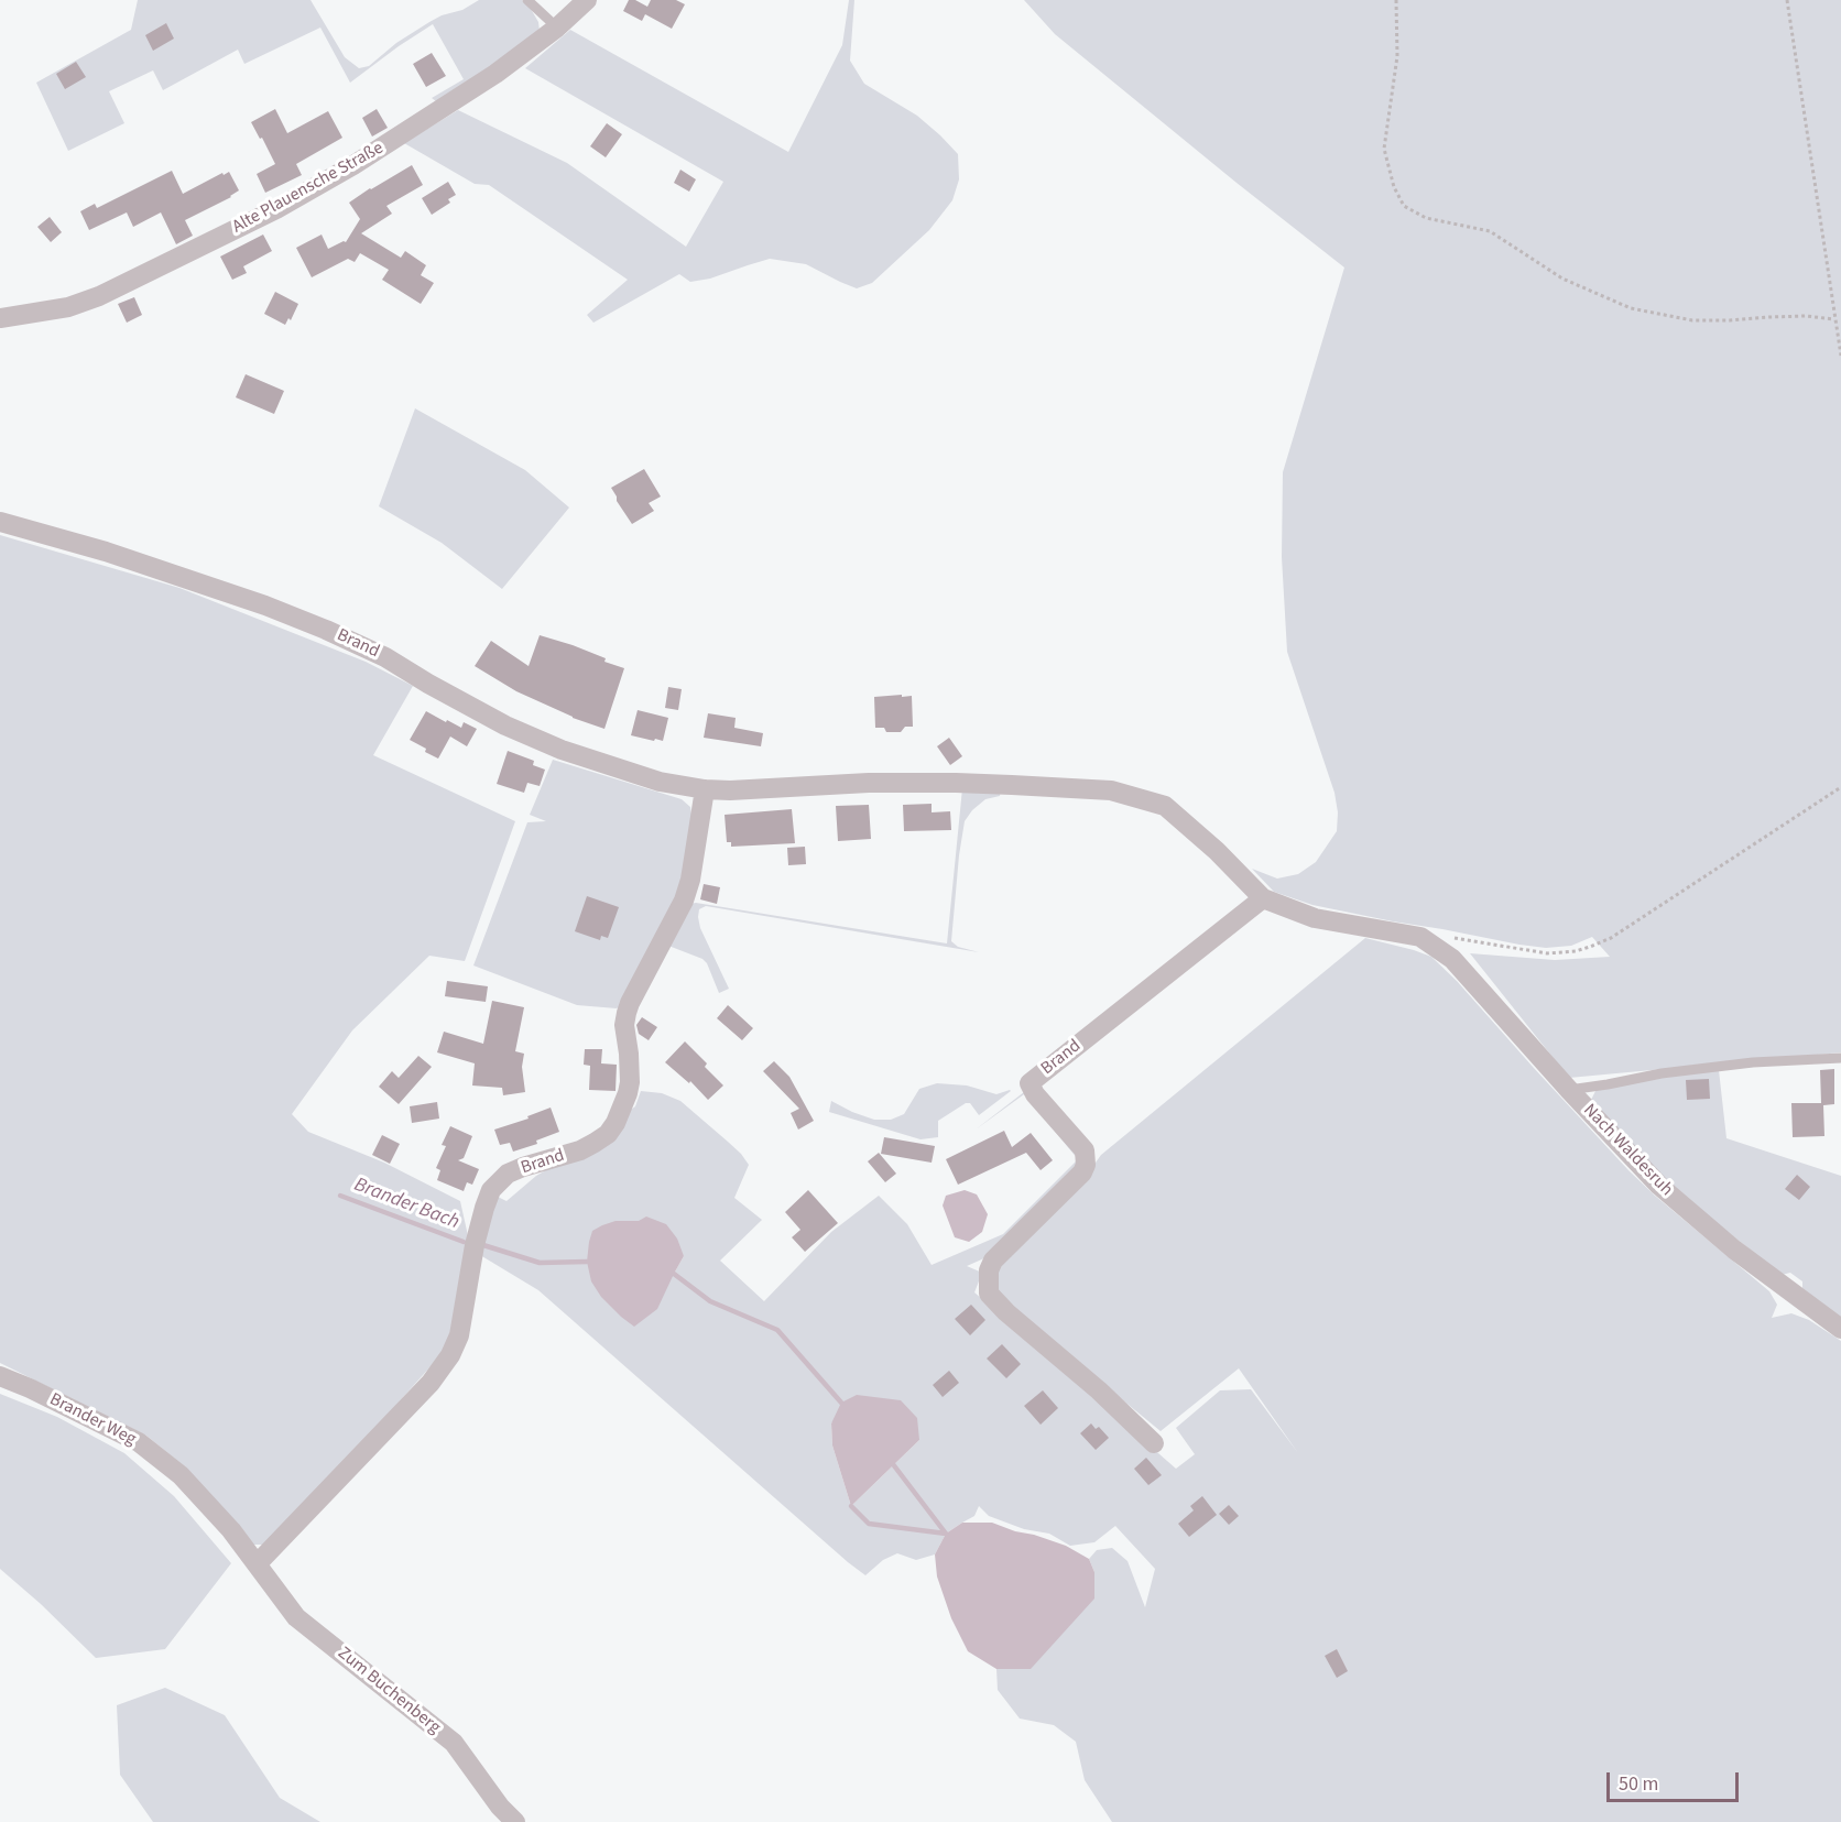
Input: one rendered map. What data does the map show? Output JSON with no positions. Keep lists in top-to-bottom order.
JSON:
{
  "streets": {
    "street": [
      "Alte Plauensche Straße",
      "Brand",
      "Nach Waldesruh",
      "Brander Weg",
      "Zum Buchenberg"
    ]
  },
  "crossings": [
    ["Brand", "Brander Weg"],
    ["Brand", "Zum Buchenberg"],
    ["Brander Weg", "Zum Buchenberg"]
  ],
  "water": ["Brander Bach"],
  "scale_bar": "50 m"
}
